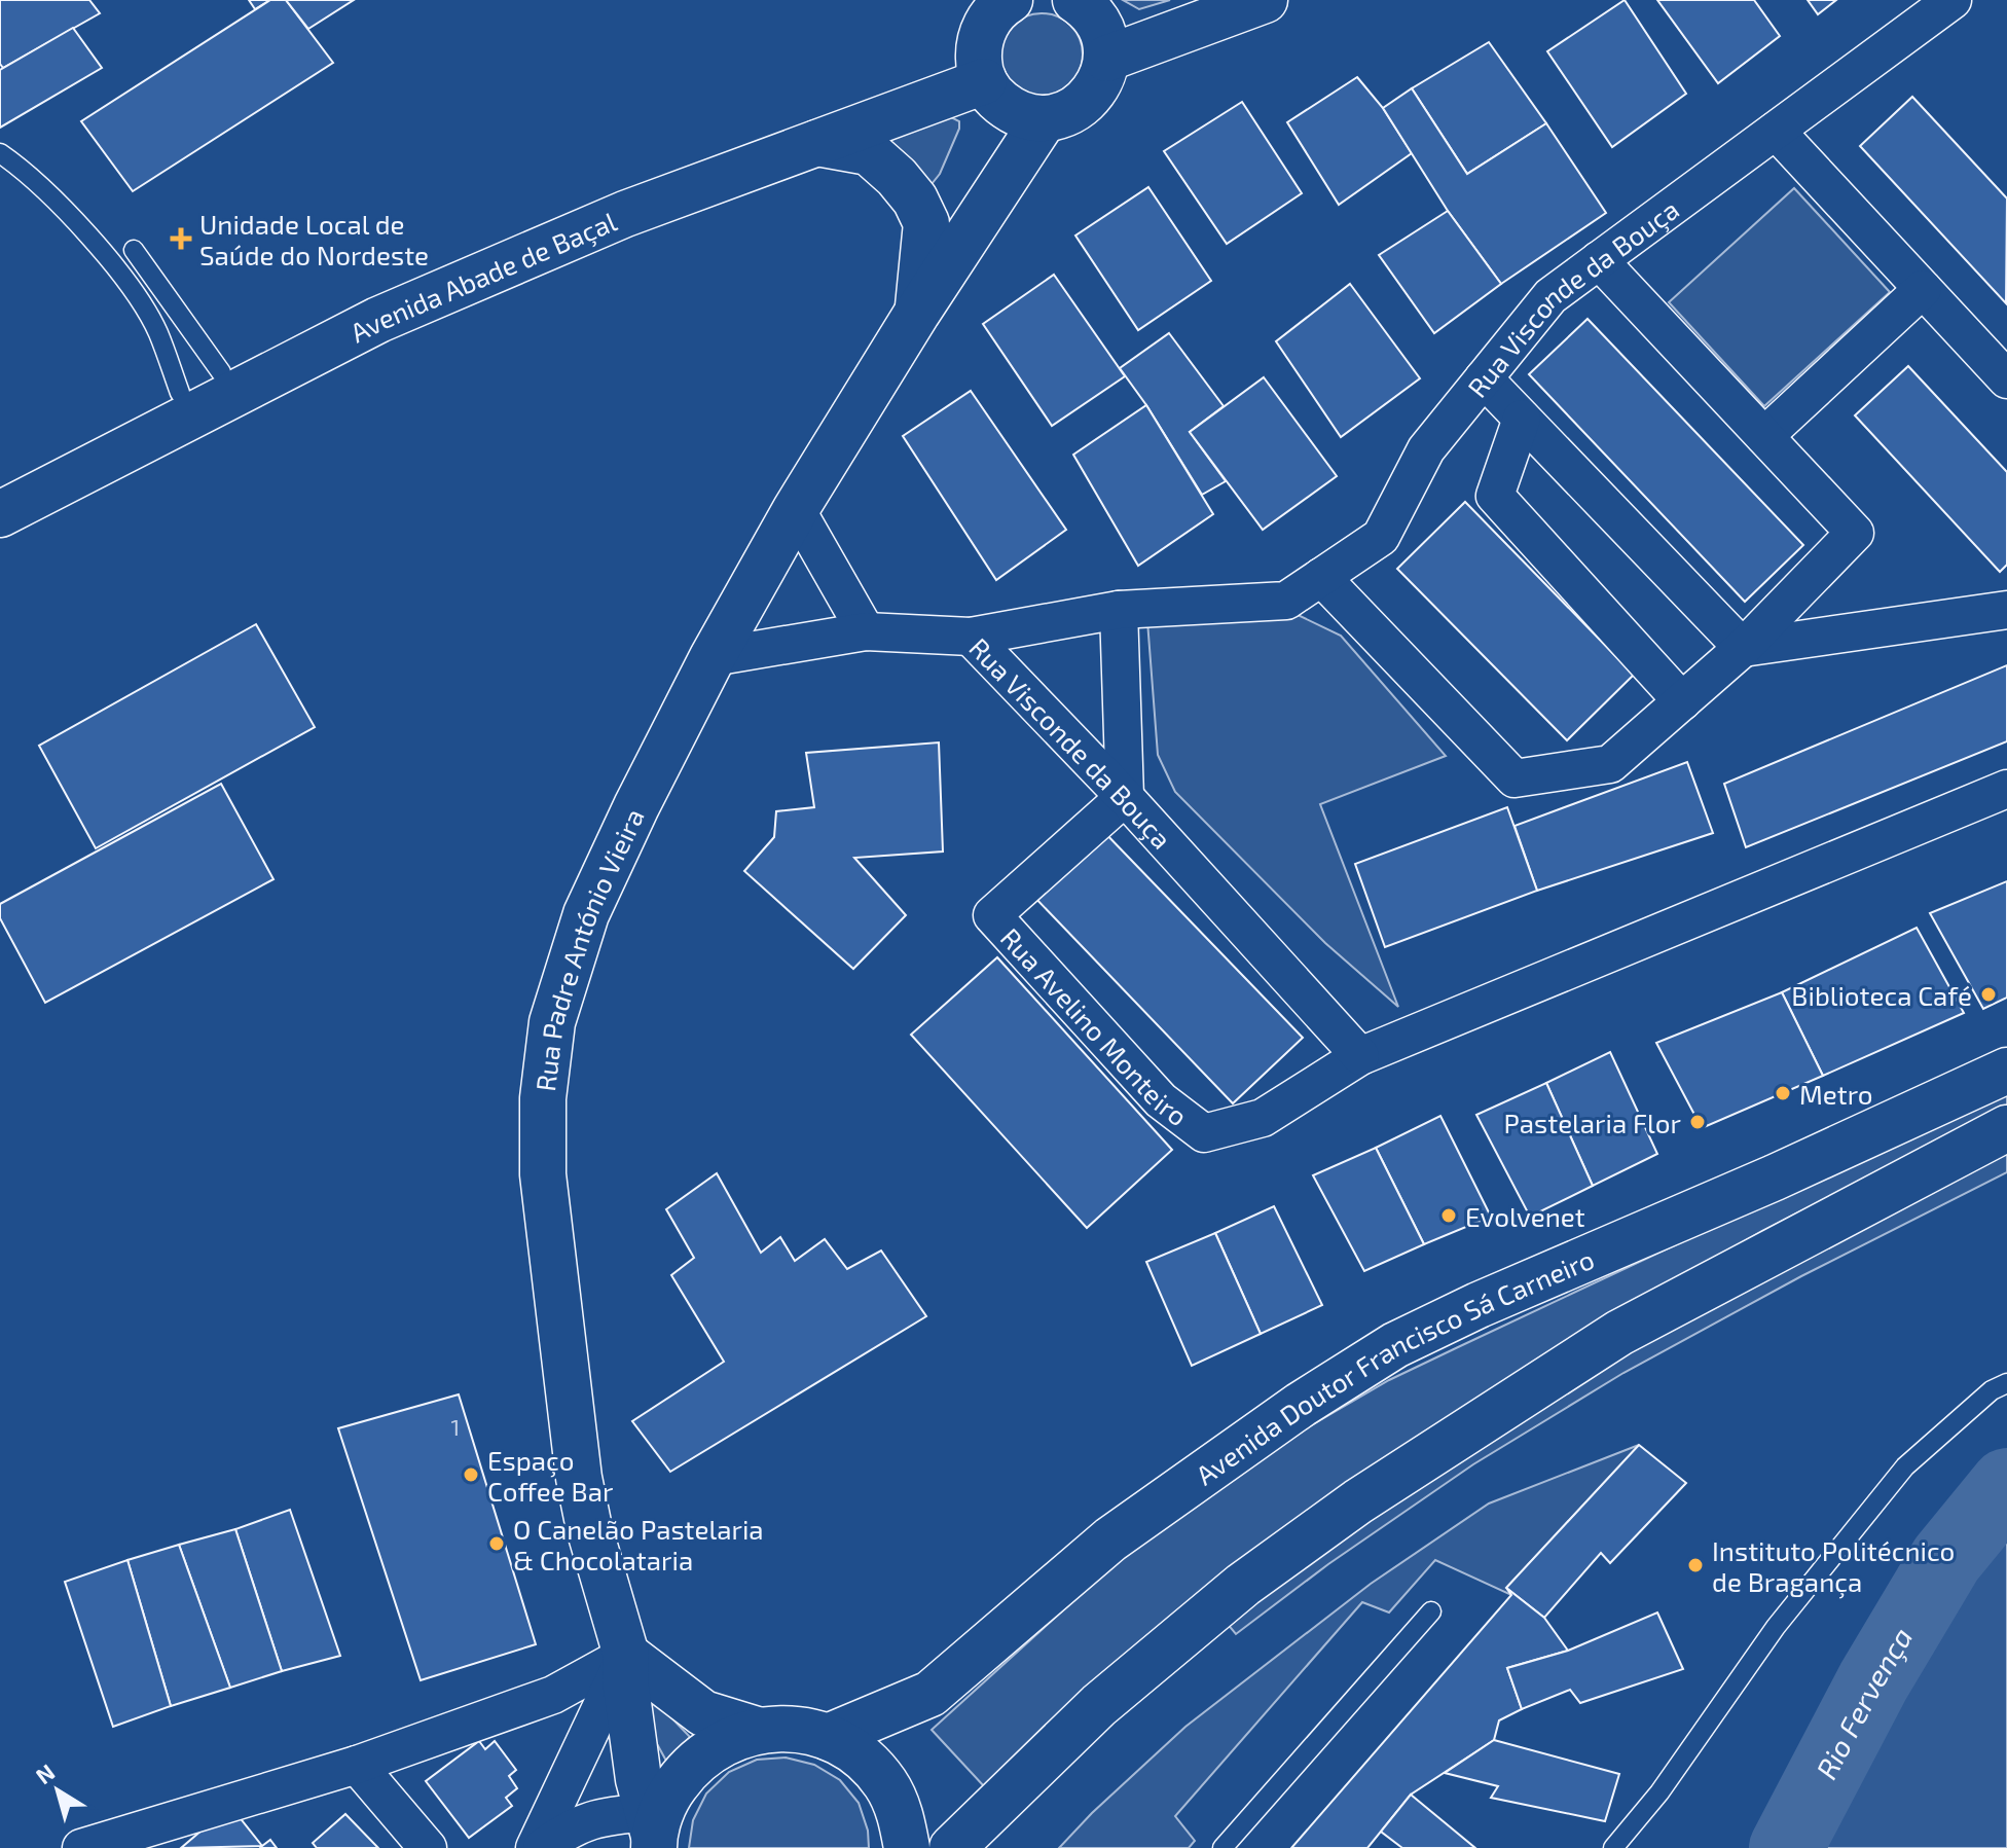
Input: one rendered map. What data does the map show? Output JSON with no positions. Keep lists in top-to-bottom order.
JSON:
{
  "streets": {
    "main road": ["Avenida Abade de Baçal", "Rua Padre António Vieira", "Avenida Doutor Francisco Sá Carneiro"],
    "street": ["Rua Visconde da Bouça", "Rua Avelino Monteiro"]
  },
  "crossings": [
    ["Avenida Abade de Baçal", "Rua Padre António Vieira"],
    ["Rua Visconde da Bouça", "Rua Avelino Monteiro"]
  ],
  "water": ["Rio Fervença"],
  "places": {
    "health": ["Unidade Local de Saúde do Nordeste"],
    "other": [
      "Biblioteca Café",
      "Metro",
      "Pastelaria Flor",
      "Evolvenet",
      "Espaço Coffee Bar",
      "O Canelão Pastelaria & Chocolataria",
      "Instituto Politécnico de Bragança"
    ]
  },
  "house_numbers": ["1"],
  "north": "top left"
}
